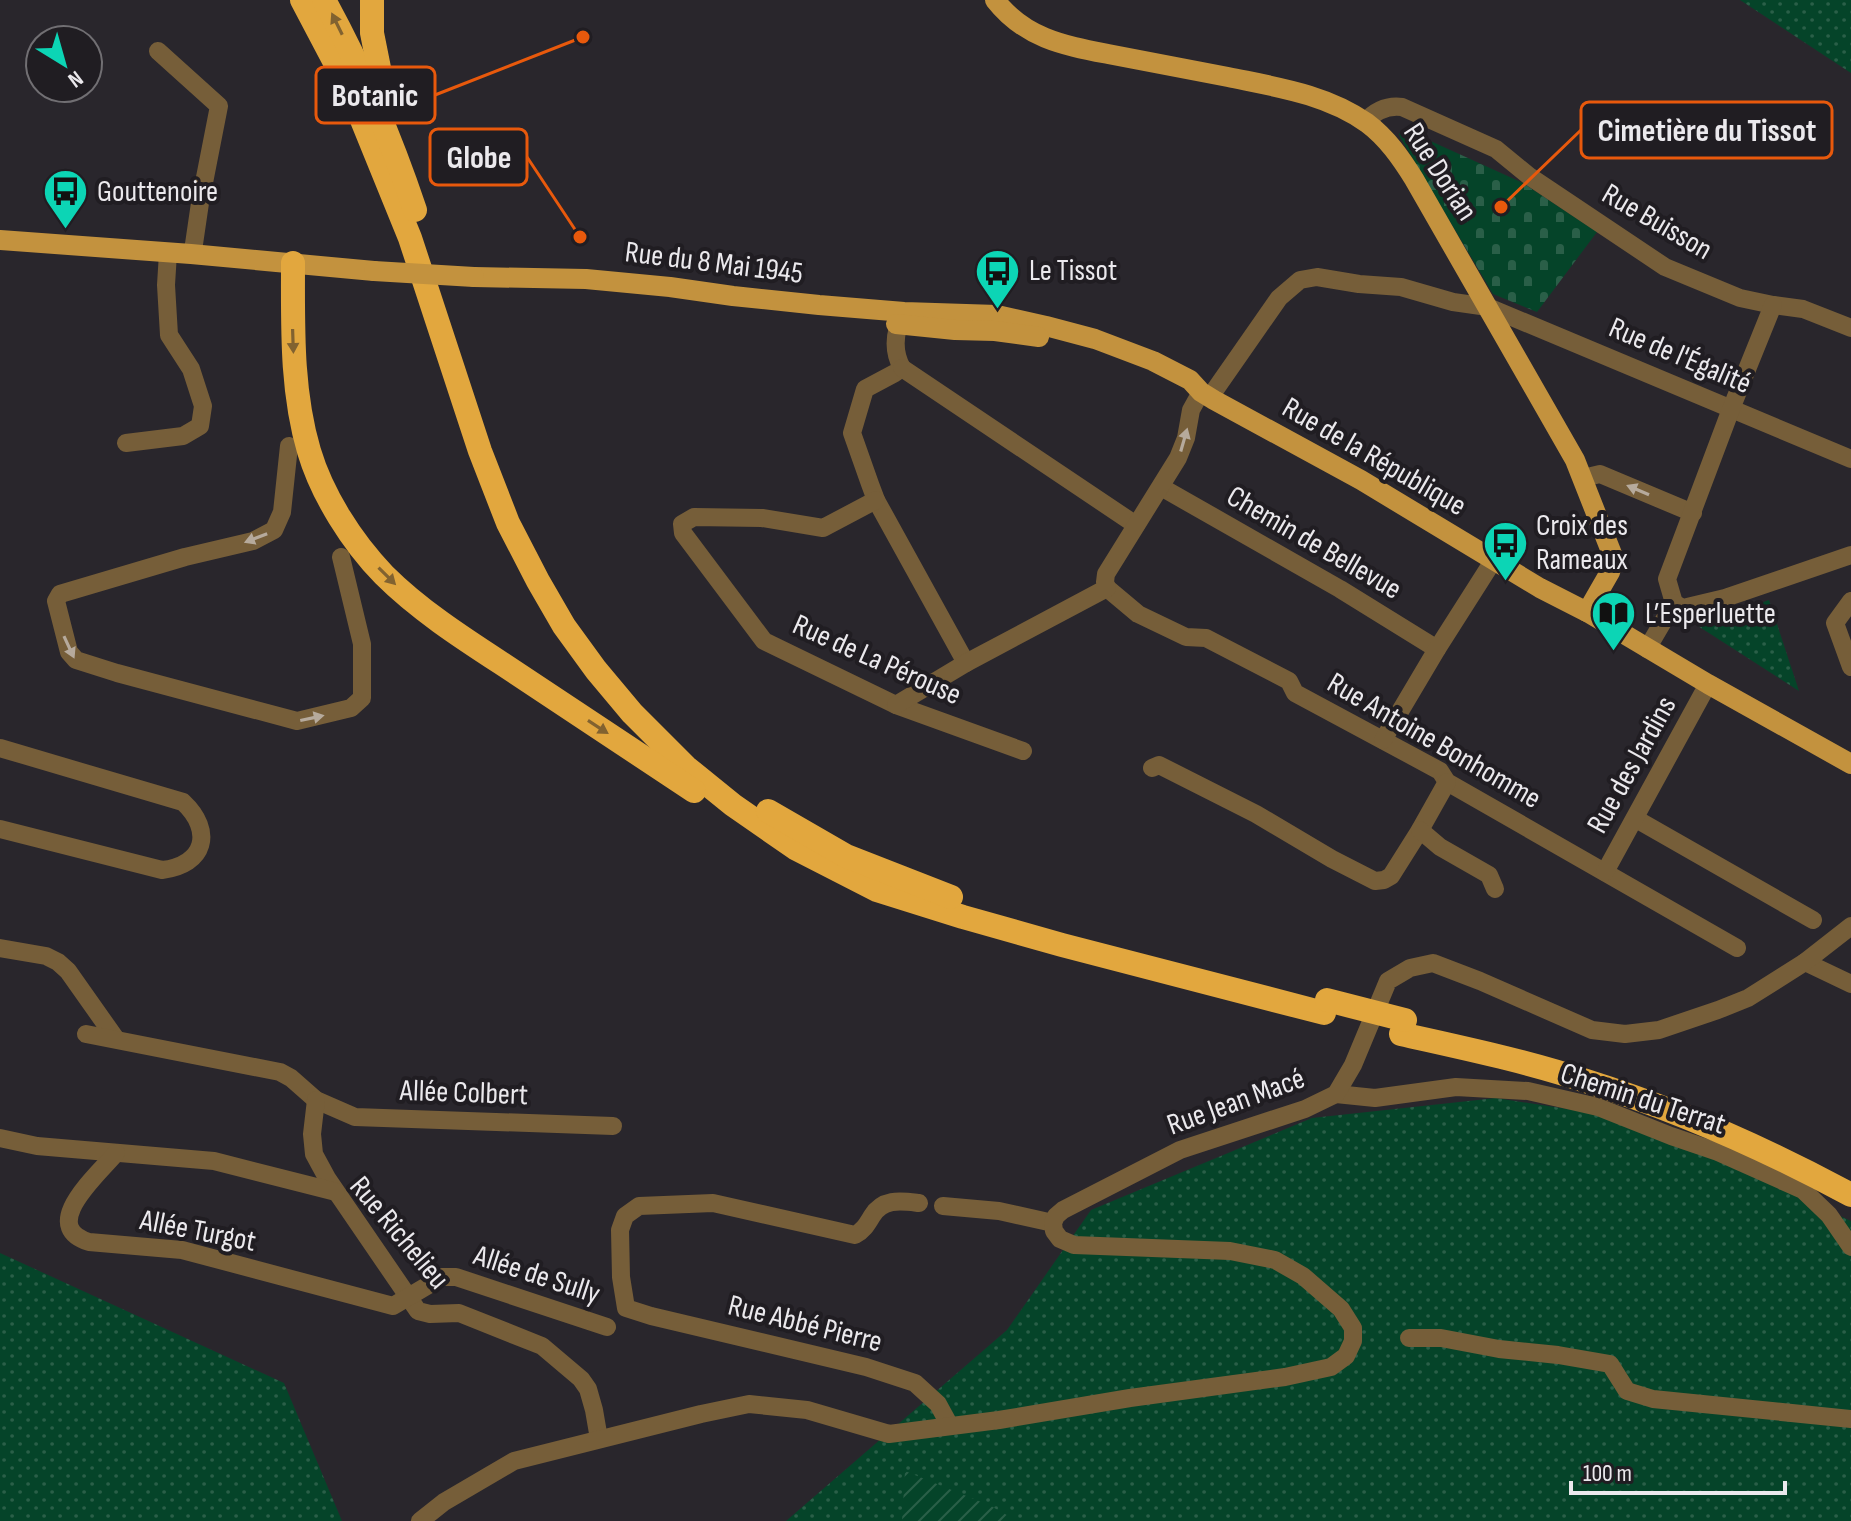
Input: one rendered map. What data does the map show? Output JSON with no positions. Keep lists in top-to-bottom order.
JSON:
{
  "streets": {
    "main road": ["Rue Dorian", "Rue du 8 Mai 1945", "Rue de la République"],
    "street": [
      "Rue Buisson",
      "Rue de l'Égalité",
      "Chemin de Bellevue",
      "Rue de La Pérouse",
      "Rue Antoine Bonhomme",
      "Rue des Jardins",
      "Allée Colbert",
      "Chemin du Terrat",
      "Rue Jean Macé",
      "Allée Turgot",
      "Rue Richelieu",
      "Allée de Sully",
      "Rue Abbé Pierre"
    ]
  },
  "crossings": [
    ["Rue Dorian", "Rue Buisson"],
    ["Rue Dorian", "Rue de l'Égalité"],
    ["Rue Dorian", "Rue de la République"],
    ["Rue du 8 Mai 1945", "Rue de l'Égalité"],
    ["Rue du 8 Mai 1945", "Rue de la République"],
    ["Rue de l'Égalité", "Rue de la République"],
    ["Rue de la République", "Rue des Jardins"],
    ["Rue Antoine Bonhomme", "Rue des Jardins"],
    ["Chemin du Terrat", "Rue Jean Macé"],
    ["Allée Turgot", "Rue Richelieu"],
    ["Allée Turgot", "Allée de Sully"],
    ["Rue Richelieu", "Allée de Sully"]
  ],
  "places": {
    "other": ["Botanic", "Cimetière du Tissot", "Globe"],
    "bus stop": ["Gouttenoire", "Le Tissot", "Croix des Rameaux"],
    "library": ["L’Esperluette"]
  },
  "scale_bar": "100 m",
  "north": "bottom right"
}
